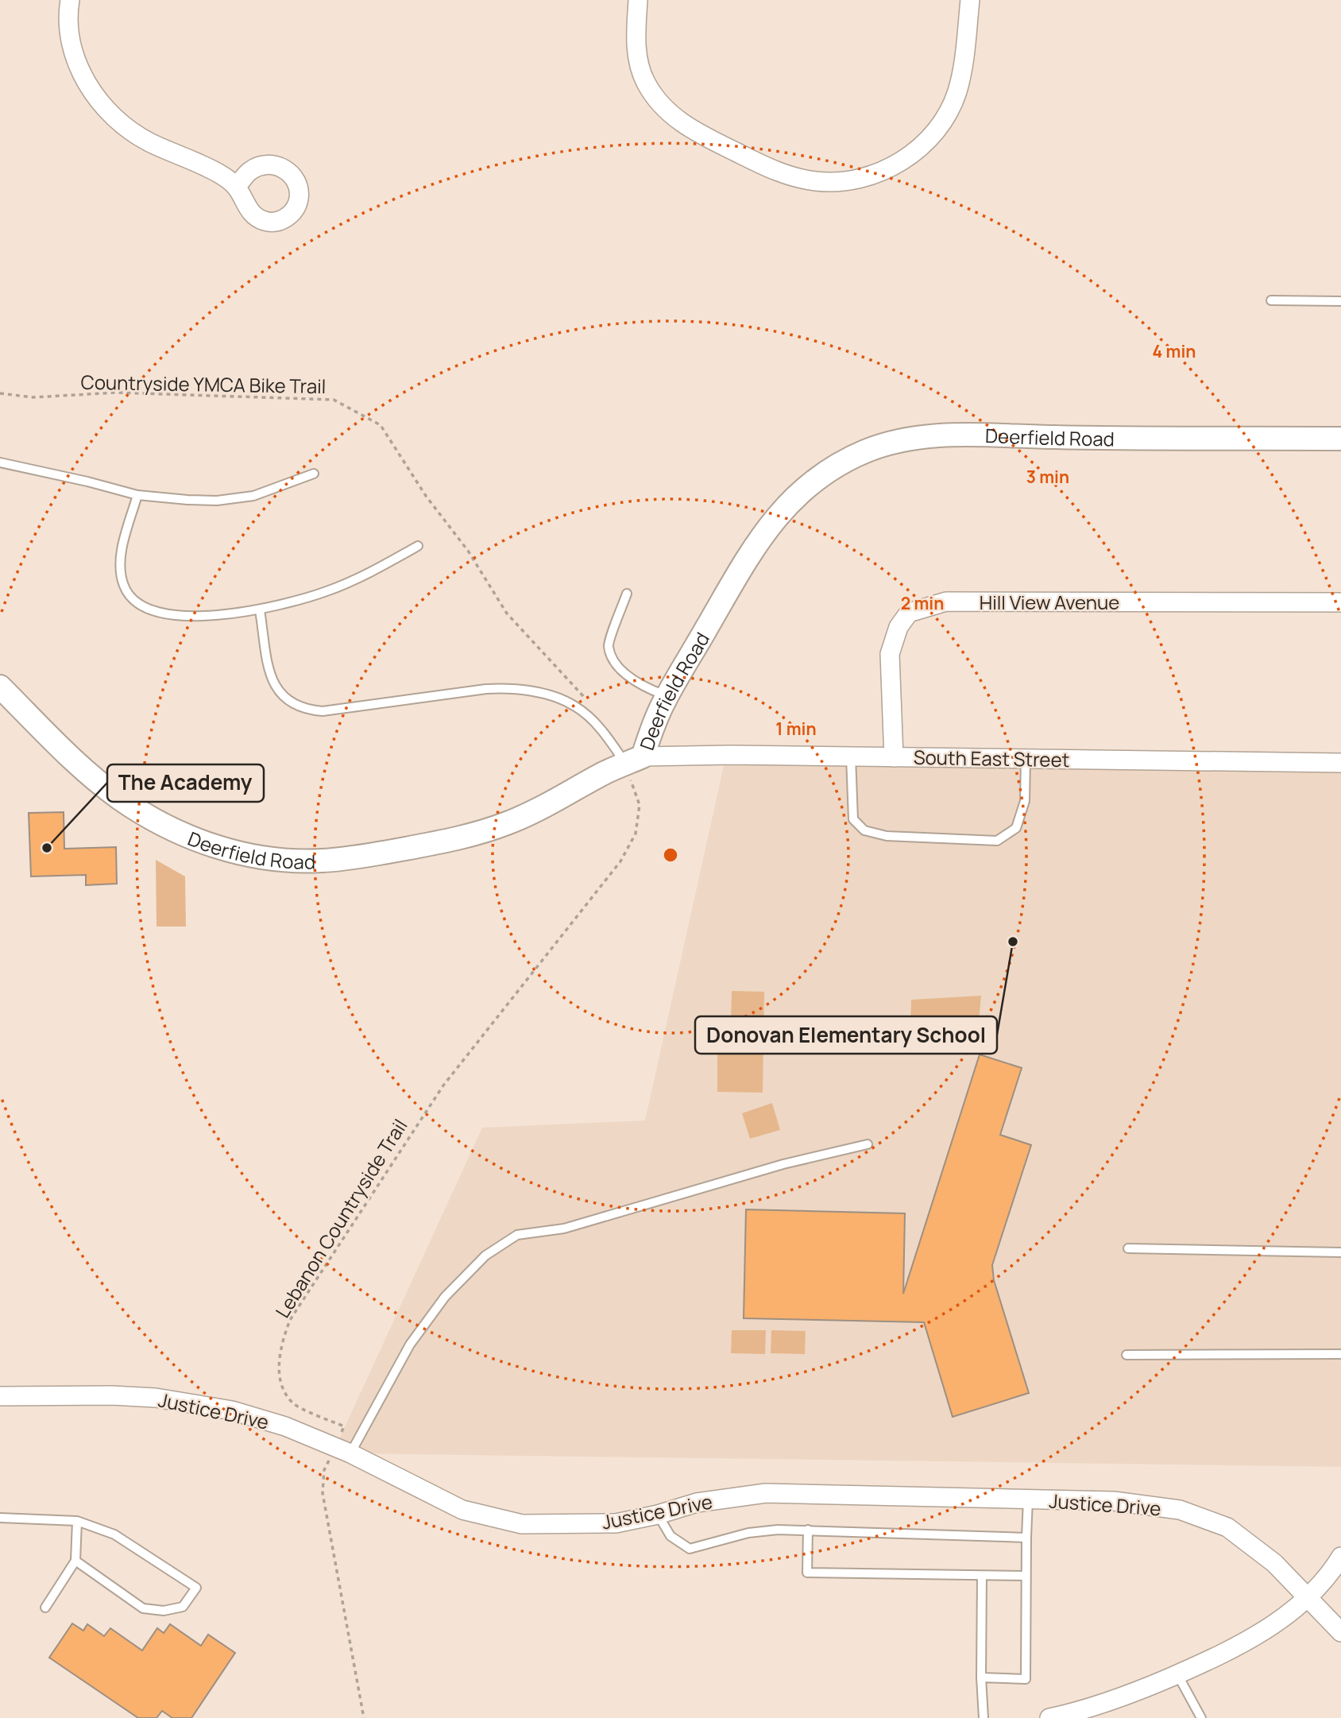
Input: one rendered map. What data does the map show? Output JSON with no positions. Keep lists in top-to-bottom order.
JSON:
{
  "streets": {
    "street": [
      "Deerfield Road",
      "Hill View Avenue",
      "South East Street",
      "Justice Drive"
    ],
    "path": ["Countryside YMCA Bike Trail", "Lebanon Countryside Trail"]
  },
  "crossings": [
    ["Deerfield Road", "South East Street"],
    ["Deerfield Road", "Lebanon Countryside Trail"],
    ["Hill View Avenue", "South East Street"],
    ["South East Street", "Lebanon Countryside Trail"],
    ["Lebanon Countryside Trail", "Justice Drive"]
  ],
  "places": ["The Academy", "Donovan Elementary School"],
  "rings": [
    "4 min",
    "3 min",
    "2 min",
    "1 min"
  ]
}
